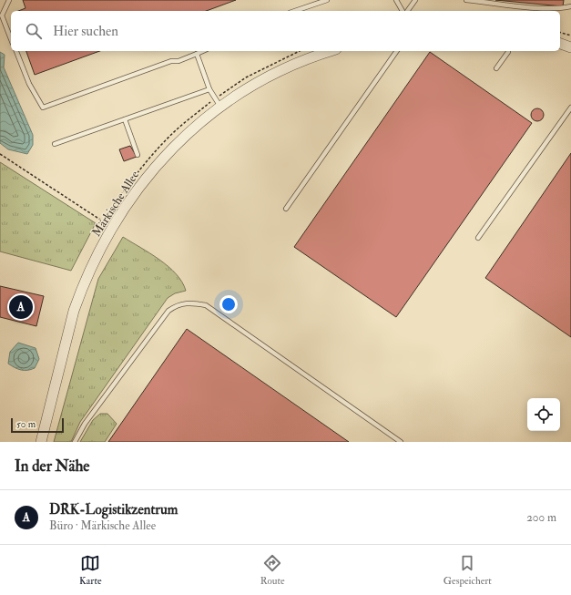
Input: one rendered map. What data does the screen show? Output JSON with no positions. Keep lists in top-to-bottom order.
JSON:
{
  "streets": {
    "street": ["Märkische Allee"]
  },
  "scale_bar": "50 m",
  "page": {
    "search": "Hier suchen",
    "pins": "A",
    "scale": "50 m",
    "heading": "In der Nähe",
    "list": [
      {
        "mark": "A",
        "name": "DRK-Logistikzentrum",
        "note": "Büro · Märkische Allee",
        "value": "200 m"
      }
    ],
    "nav": ["Karte", "Route", "Gespeichert"]
  }
}
